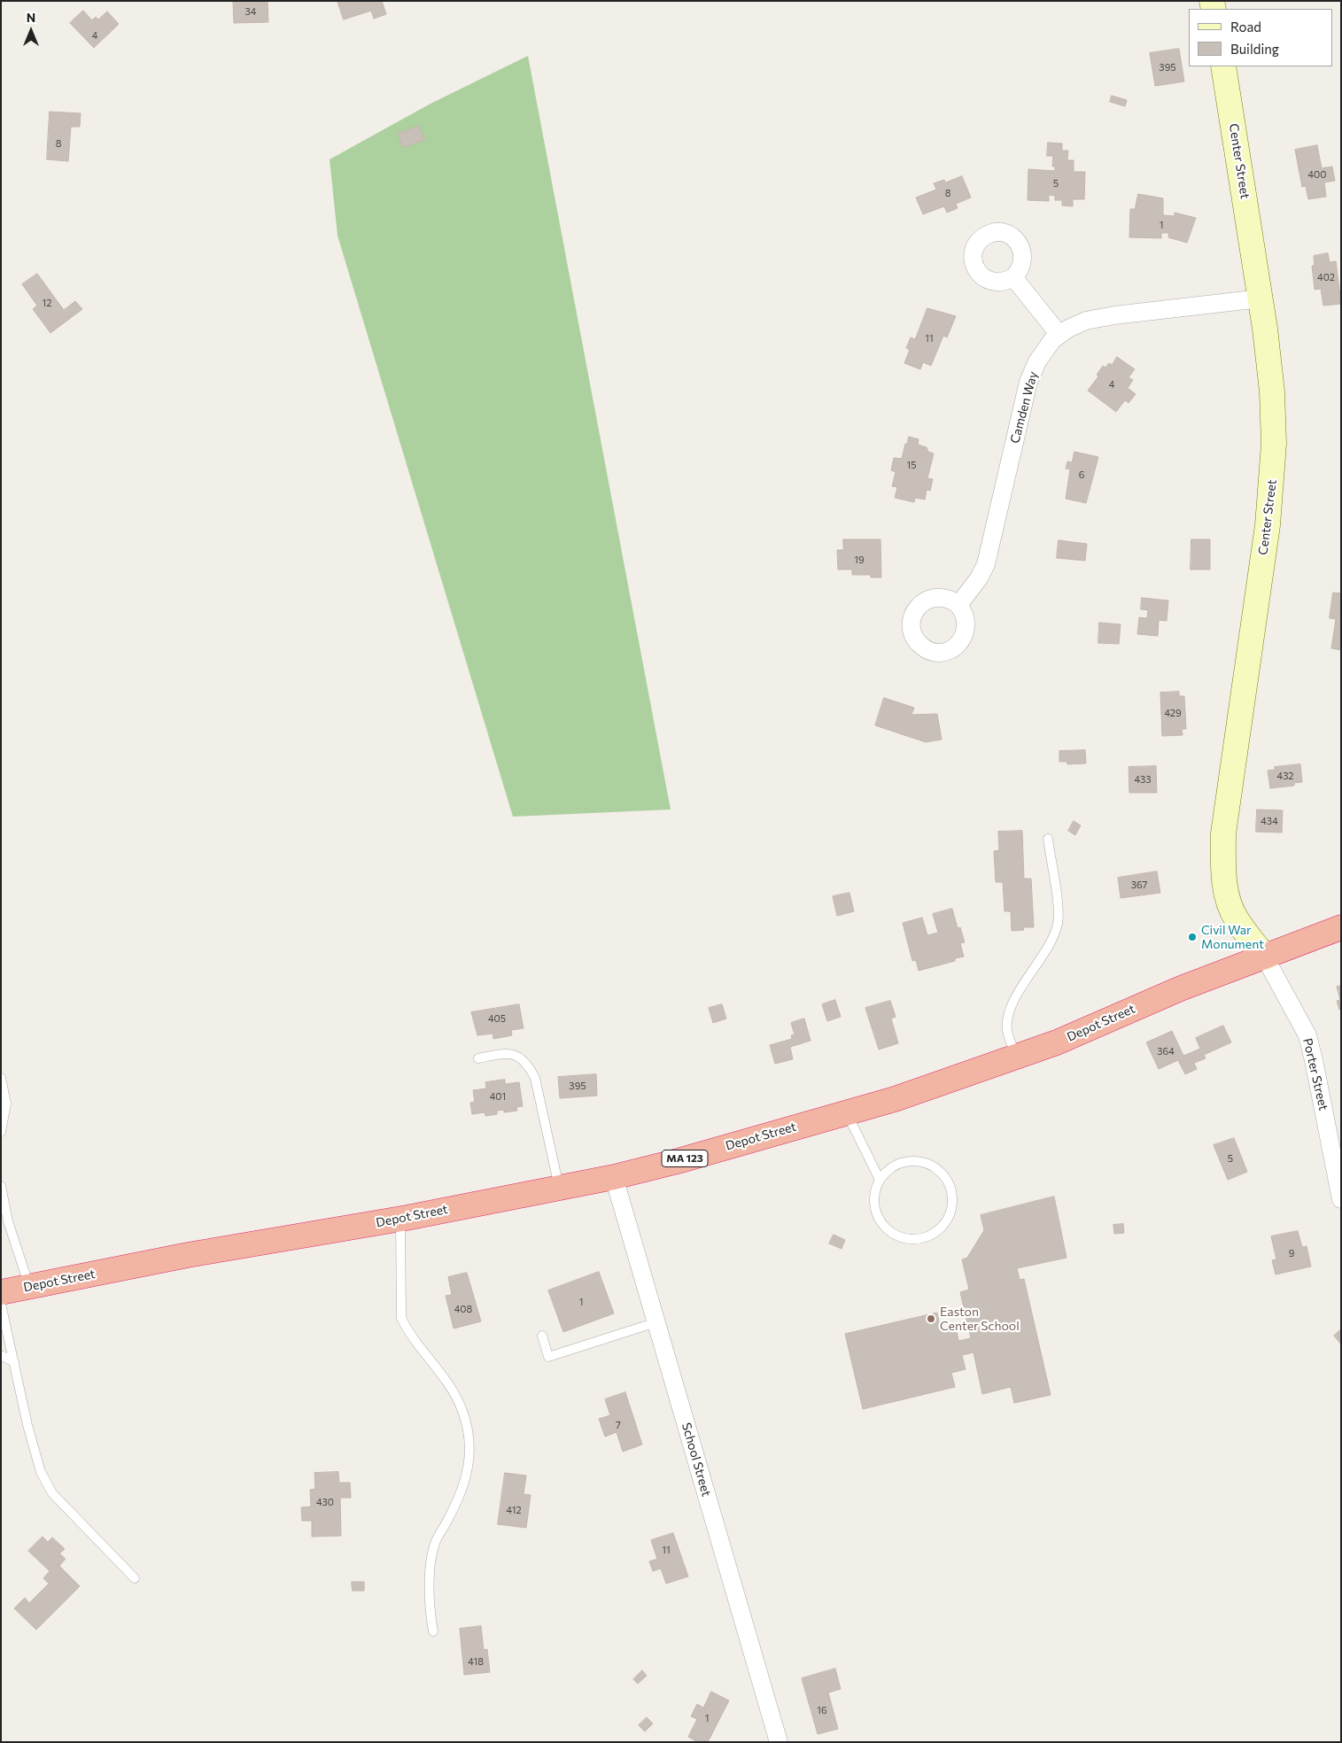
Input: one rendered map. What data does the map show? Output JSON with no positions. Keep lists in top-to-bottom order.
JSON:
{
  "streets": {
    "highway": ["Depot Street", "MA 123"],
    "main road": ["Center Street"],
    "street": ["Camden Way", "Porter Street", "School Street"]
  },
  "crossings": [
    ["Center Street", "Camden Way"],
    ["Center Street", "Depot Street"],
    ["Center Street", "Porter Street"],
    ["Depot Street", "Porter Street"],
    ["Depot Street", "School Street"]
  ],
  "places": ["Civil War Monument", "Easton Center School"],
  "house_numbers": [
    "34",
    "4",
    "395",
    "8",
    "400",
    "5",
    "8",
    "1",
    "402",
    "12",
    "11",
    "4",
    "15",
    "6",
    "19",
    "429",
    "432",
    "433",
    "434",
    "367",
    "405",
    "364",
    "395",
    "401",
    "5",
    "9",
    "1",
    "408",
    "7",
    "430",
    "412",
    "11",
    "418",
    "16",
    "1"
  ],
  "legend": ["Road", "Building"],
  "north": "top"
}
